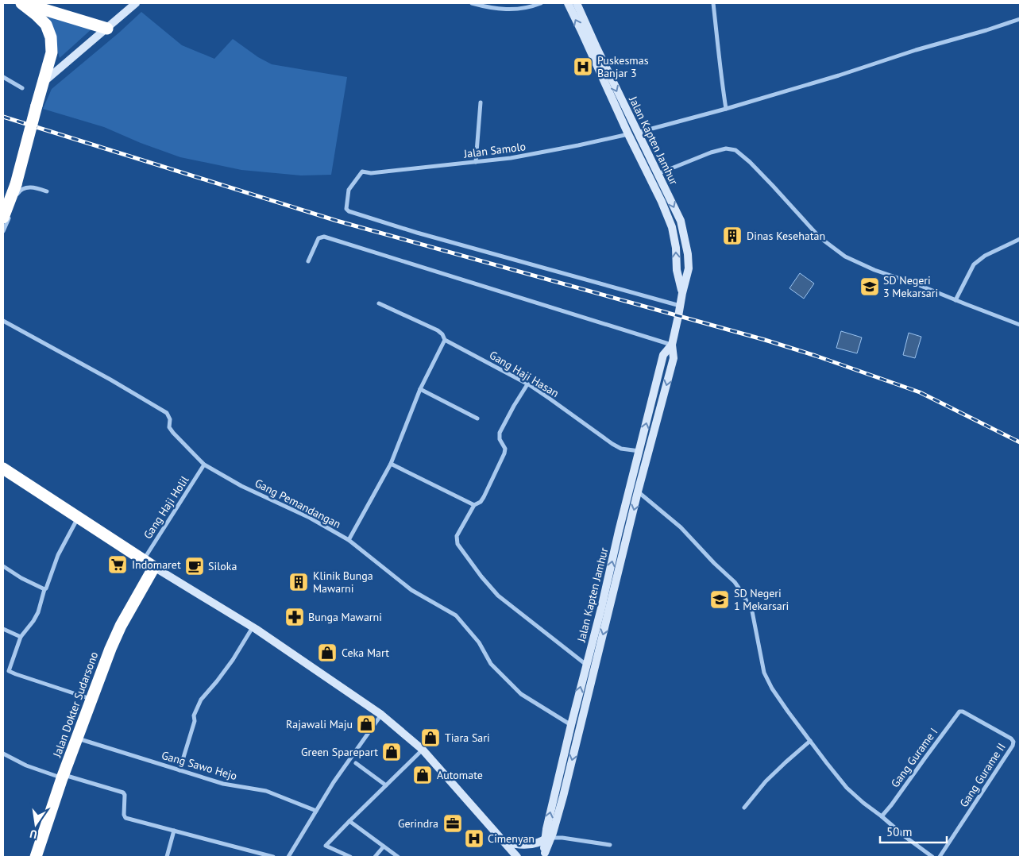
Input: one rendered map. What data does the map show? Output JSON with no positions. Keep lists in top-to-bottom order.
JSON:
{
  "streets": {
    "highway": ["Jalan Dokter Sudarsono"],
    "street": [
      "Jalan Kapten Jamhur",
      "Jalan Samolo",
      "Gang Haji Hasan",
      "Gang Pemandangan",
      "Gang Haji Holil",
      "Gang Gurame I",
      "Gang Sawo Hejo",
      "Gang Gurame II"
    ]
  },
  "crossings": [
    ["Jalan Kapten Jamhur", "Jalan Samolo"],
    ["Jalan Kapten Jamhur", "Gang Haji Hasan"],
    ["Jalan Kapten Jamhur", "Gang Pemandangan"],
    ["Gang Pemandangan", "Gang Haji Holil"],
    ["Jalan Dokter Sudarsono", "Gang Sawo Hejo"],
    ["Gang Gurame I", "Gang Gurame II"]
  ],
  "places": {
    "hospital": ["Puskesmas Banjar 3", "Cimenyan"],
    "building": ["Dinas Kesehatan", "Klinik Bunga Mawarni"],
    "school or university": ["SD Negeri 3 Mekarsari", "SD Negeri 1 Mekarsari"],
    "supermarket": ["Indomaret"],
    "cafe": ["Siloka"],
    "pharmacy": ["Bunga Mawarni"],
    "shop": [
      "Ceka Mart",
      "Rajawali Maju",
      "Tiara Sari",
      "Green Sparepart",
      "Automate"
    ],
    "office": ["Gerindra"]
  },
  "scale_bar": "50 m",
  "north": "bottom"
}
